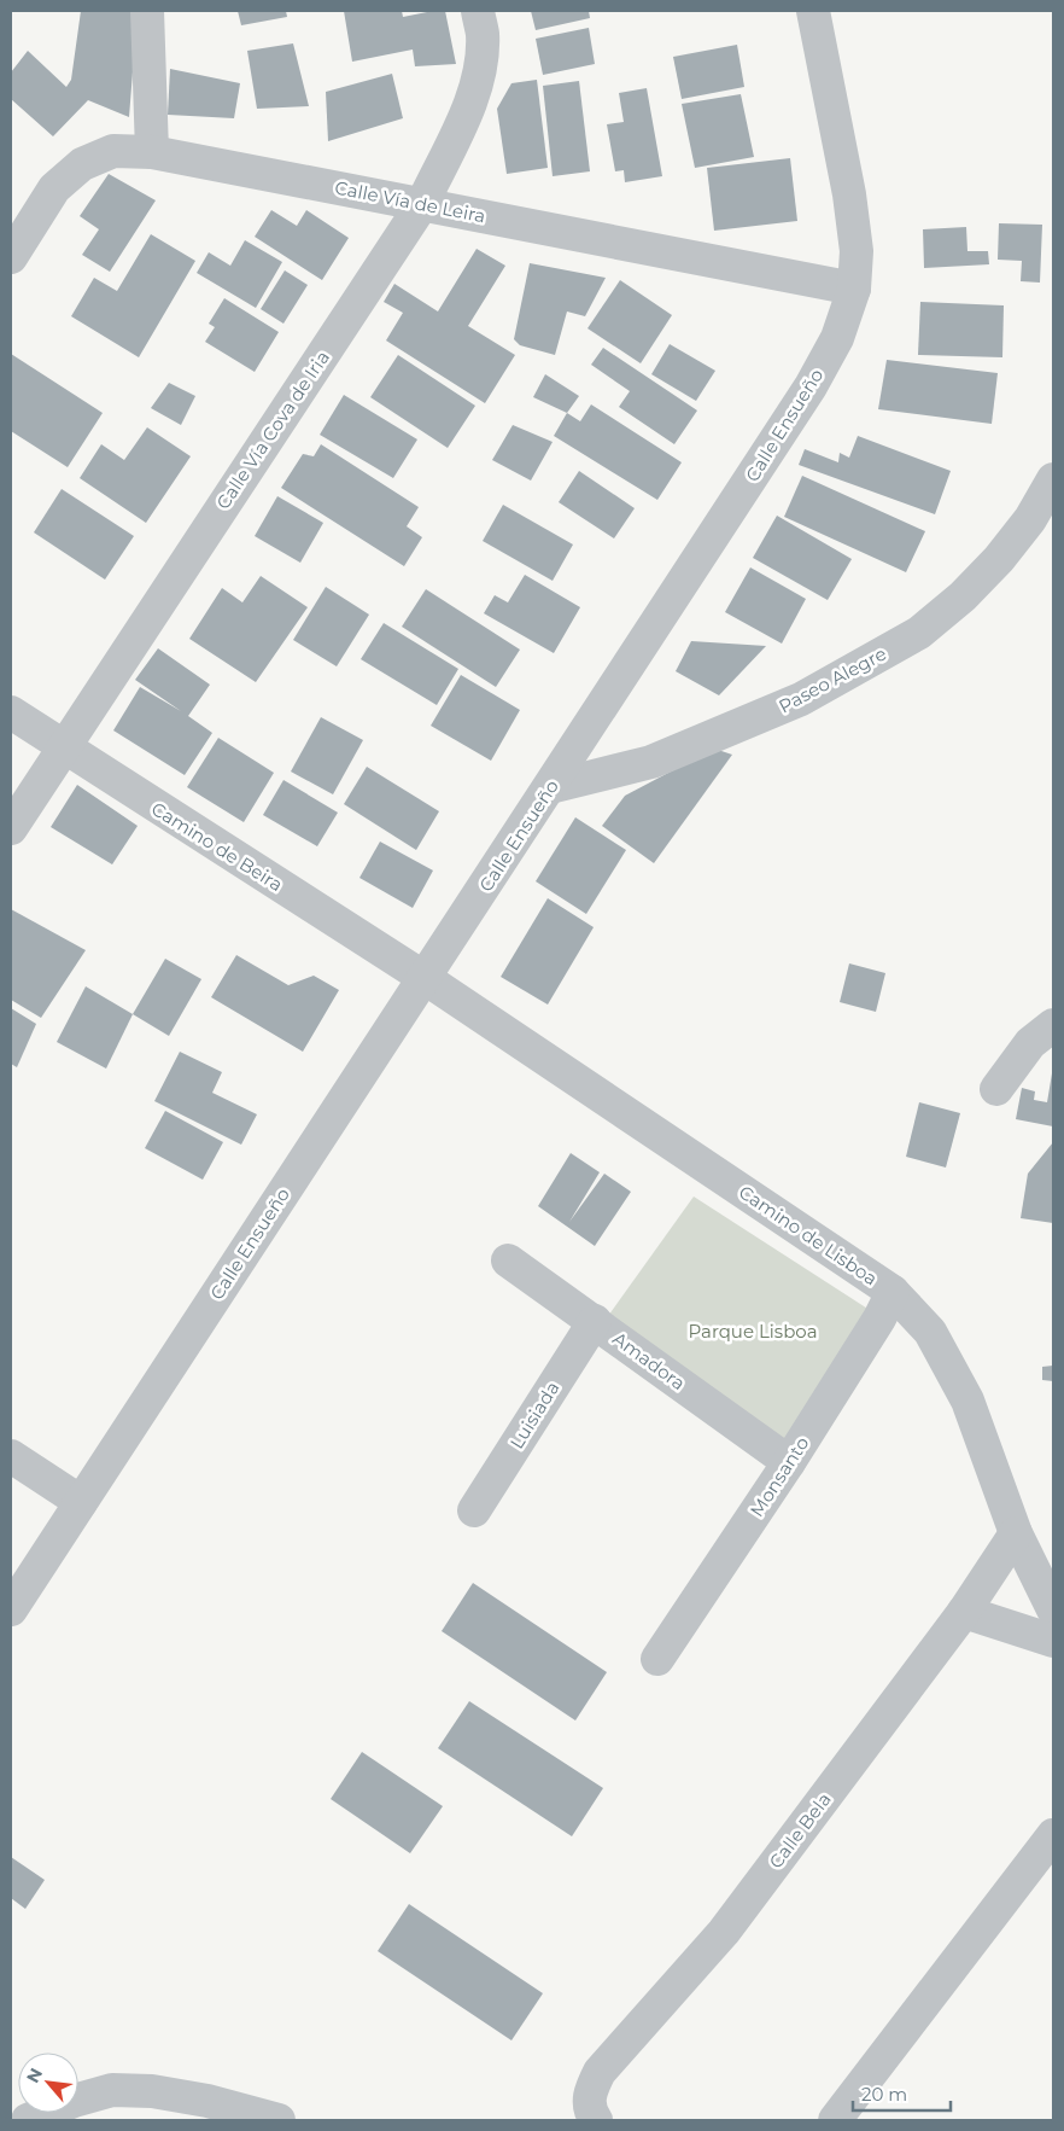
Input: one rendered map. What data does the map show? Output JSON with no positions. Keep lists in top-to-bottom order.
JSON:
{
  "streets": {
    "street": [
      "Calle Vía de Leira",
      "Calle Ensueño",
      "Calle Vía Cova de Iria",
      "Paseo Alegre",
      "Camino de Beira",
      "Camino de Lisboa",
      "Amadora",
      "Luisiada",
      "Monsanto",
      "Calle Bela"
    ]
  },
  "crossings": [
    ["Calle Vía de Leira", "Calle Ensueño"],
    ["Calle Vía de Leira", "Calle Vía Cova de Iria"],
    ["Calle Ensueño", "Paseo Alegre"],
    ["Calle Ensueño", "Camino de Beira"],
    ["Calle Ensueño", "Camino de Lisboa"],
    ["Calle Vía Cova de Iria", "Camino de Beira"],
    ["Camino de Beira", "Camino de Lisboa"],
    ["Camino de Lisboa", "Monsanto"],
    ["Camino de Lisboa", "Calle Bela"],
    ["Amadora", "Luisiada"],
    ["Amadora", "Monsanto"]
  ],
  "parks": ["Parque Lisboa"],
  "scale_bar": "20 m",
  "north": "top left"
}
